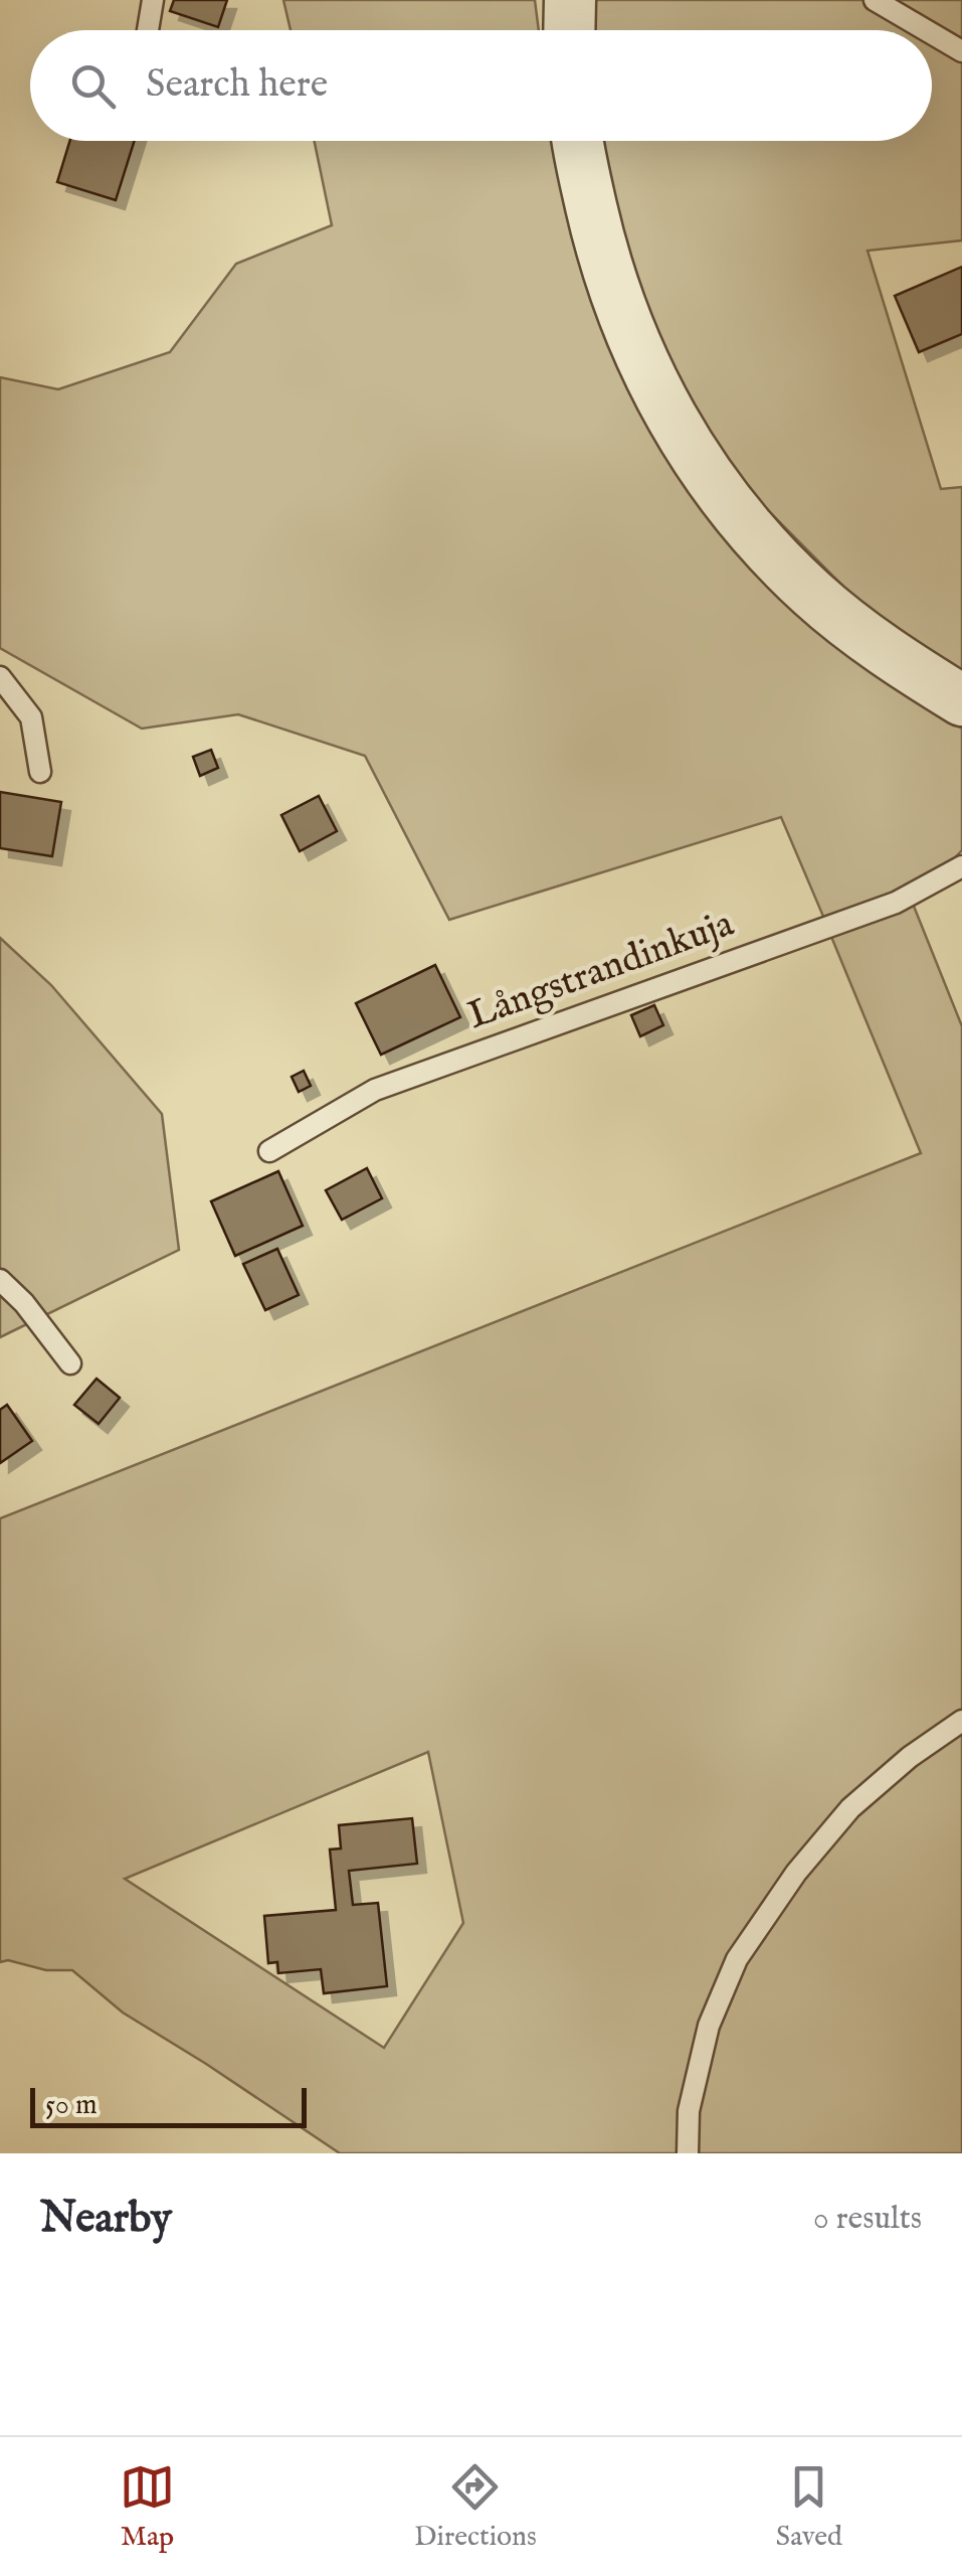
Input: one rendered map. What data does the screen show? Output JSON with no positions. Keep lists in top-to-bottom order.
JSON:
{
  "streets": {
    "lane": ["Långstrandinkuja"]
  },
  "scale_bar": "50 m",
  "page": {
    "search": "Search here",
    "scale": "50 m",
    "heading": ["Nearby", "0 results"],
    "nav": ["Map", "Directions", "Saved"]
  }
}
